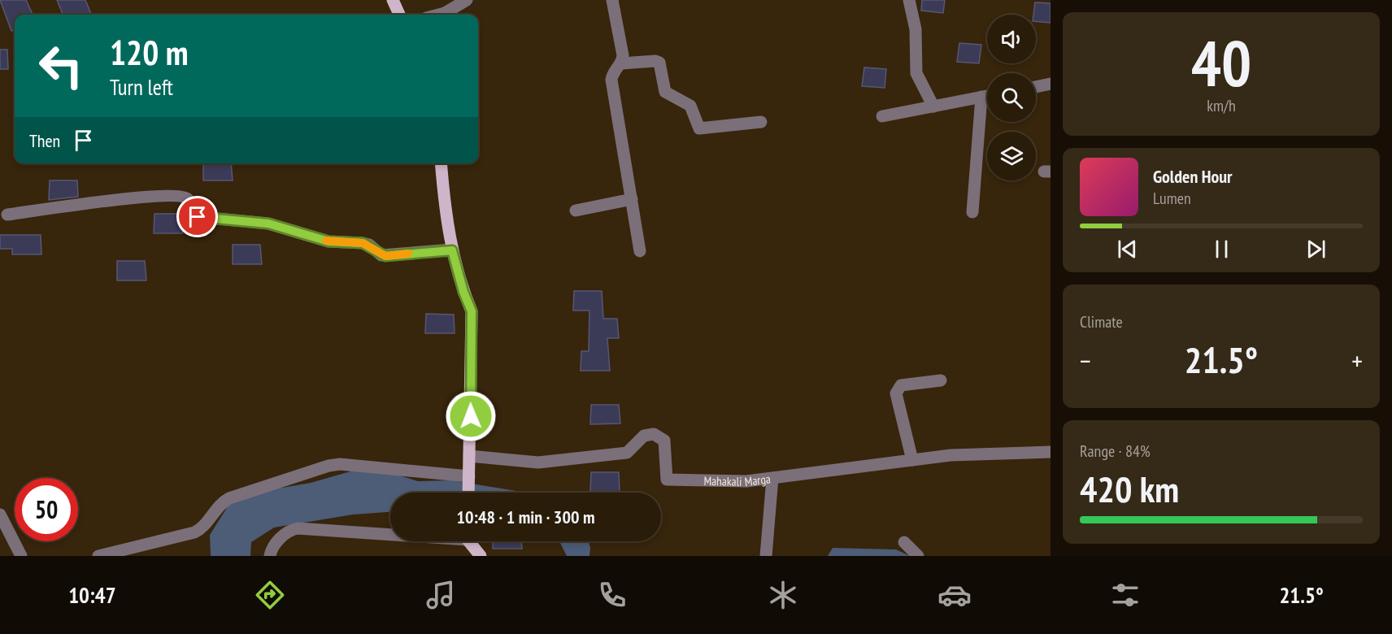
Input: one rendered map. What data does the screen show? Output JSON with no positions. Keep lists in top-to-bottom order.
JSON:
{
  "streets": {
    "street": ["Mahakali Marga"]
  },
  "page": {
    "tile": [
      ["40", "km/h"],
      "Climate",
      ["Range · 84%", "420 km"]
    ],
    "turn": ["120 m", "Turn left"],
    "then": "Then",
    "song": ["Golden Hour", "Lumen"],
    "heat": ["−", "21.5°", "+"],
    "limit": "50",
    "trip": "10:48 · 1 min · 300 m",
    "tabs": ["10:47", "21.5°"]
  }
}
